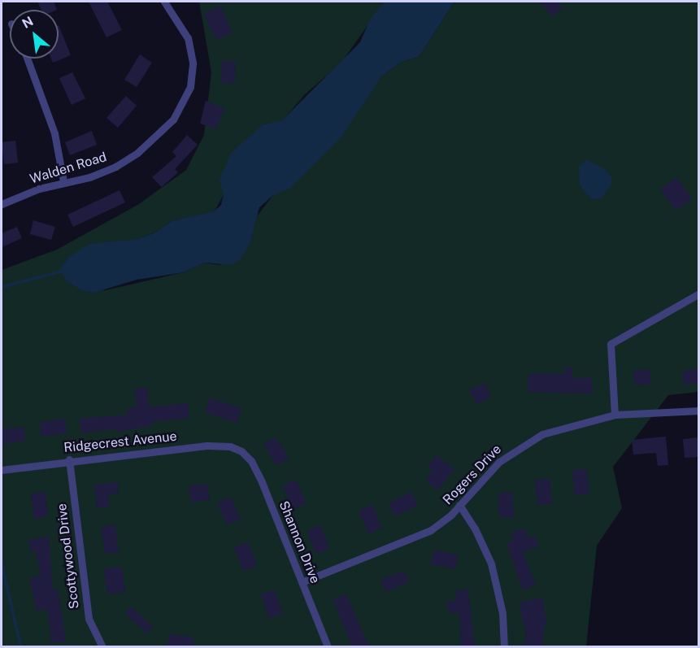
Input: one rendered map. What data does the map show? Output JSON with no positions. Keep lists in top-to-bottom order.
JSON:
{
  "streets": {
    "street": [
      "Walden Road",
      "Ridgecrest Avenue",
      "Rogers Drive",
      "Shannon Drive",
      "Scottywood Drive"
    ]
  },
  "crossings": [
    ["Ridgecrest Avenue", "Shannon Drive"],
    ["Ridgecrest Avenue", "Scottywood Drive"],
    ["Rogers Drive", "Shannon Drive"]
  ],
  "north": "top left"
}
